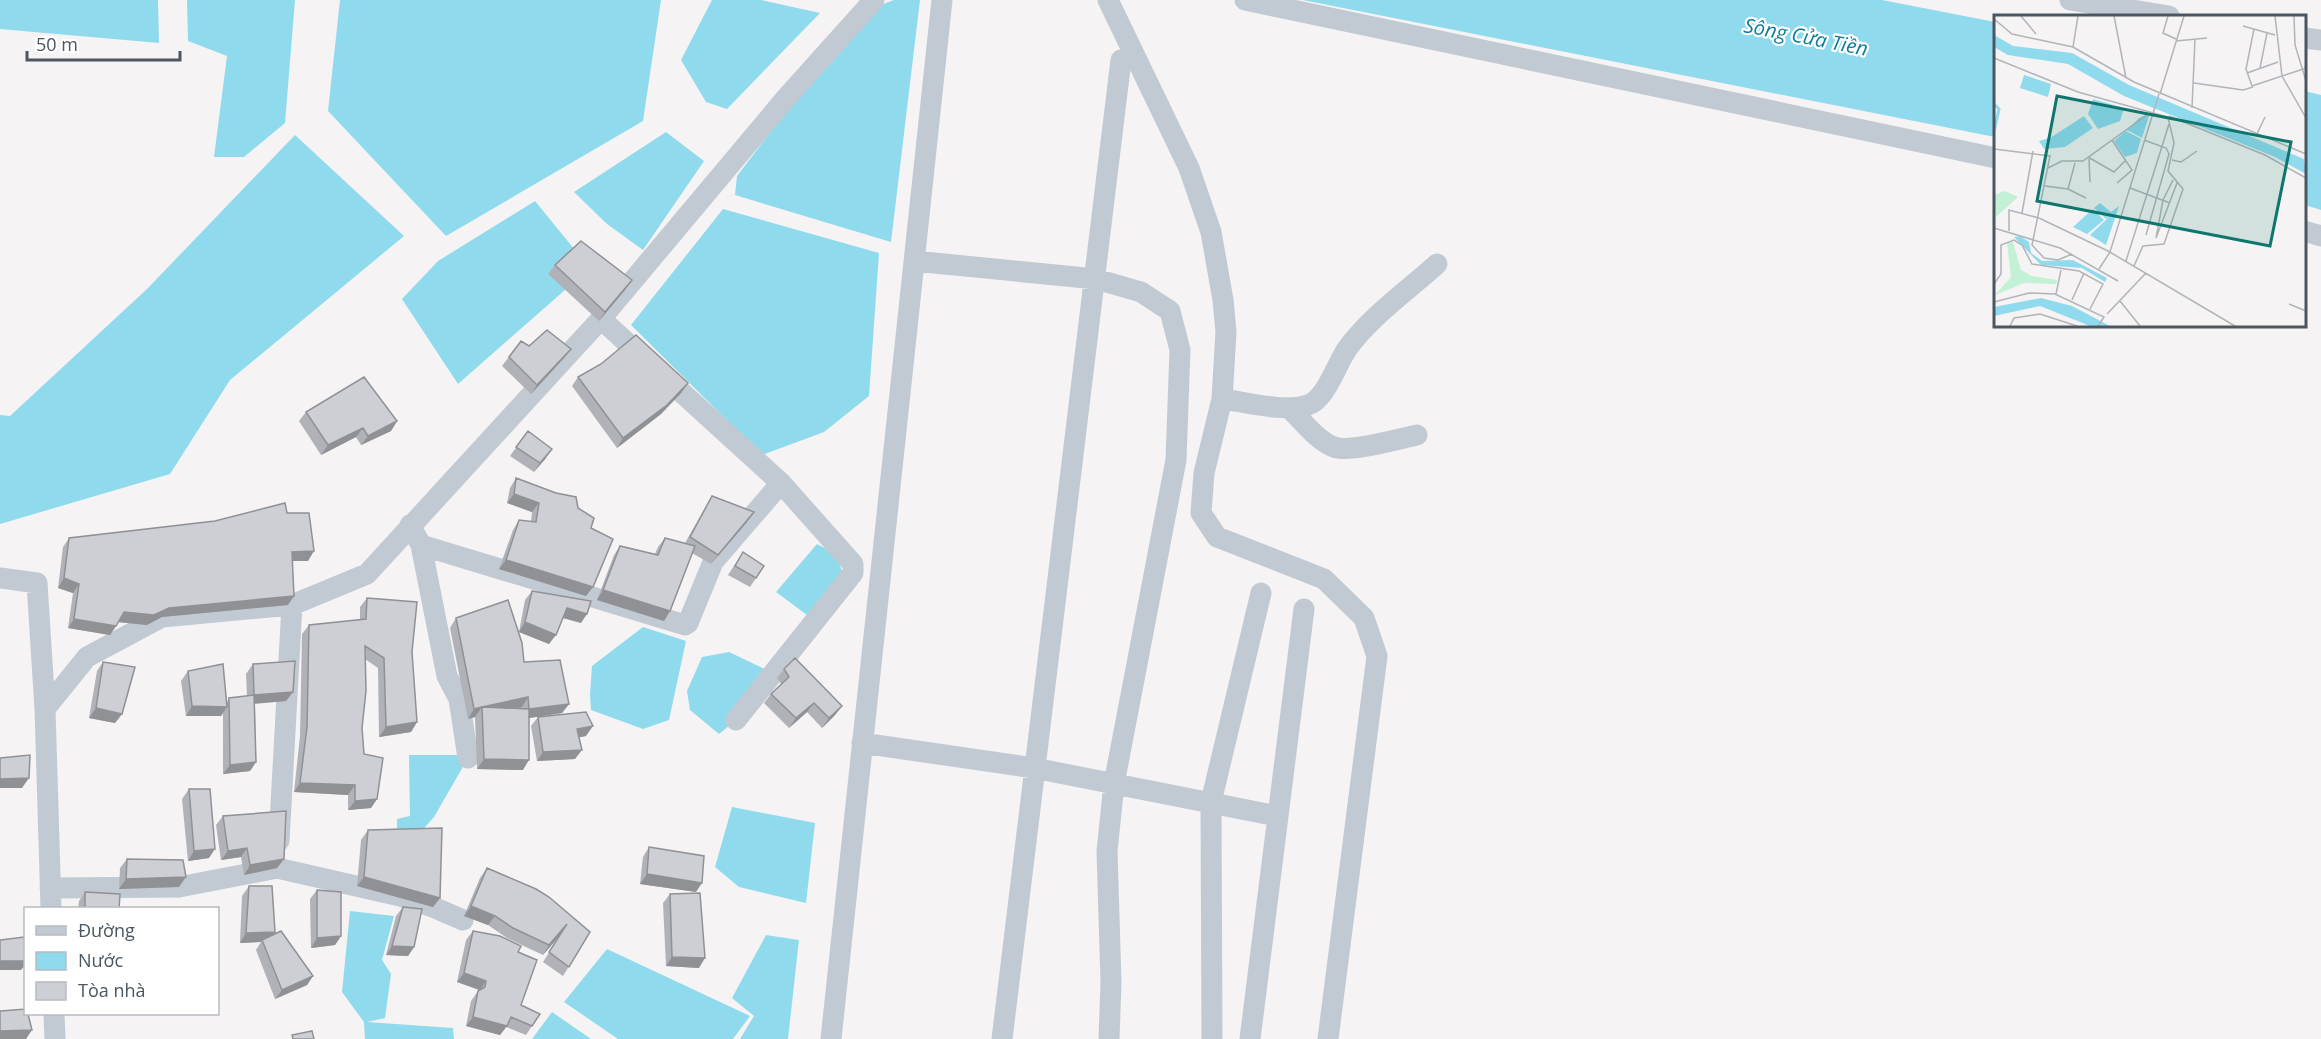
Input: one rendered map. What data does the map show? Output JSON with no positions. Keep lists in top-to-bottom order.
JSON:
{
  "water": ["Sông Cửa Tiền"],
  "legend": ["Đường", "Nước", "Tòa nhà"],
  "scale_bar": "50 m"
}
